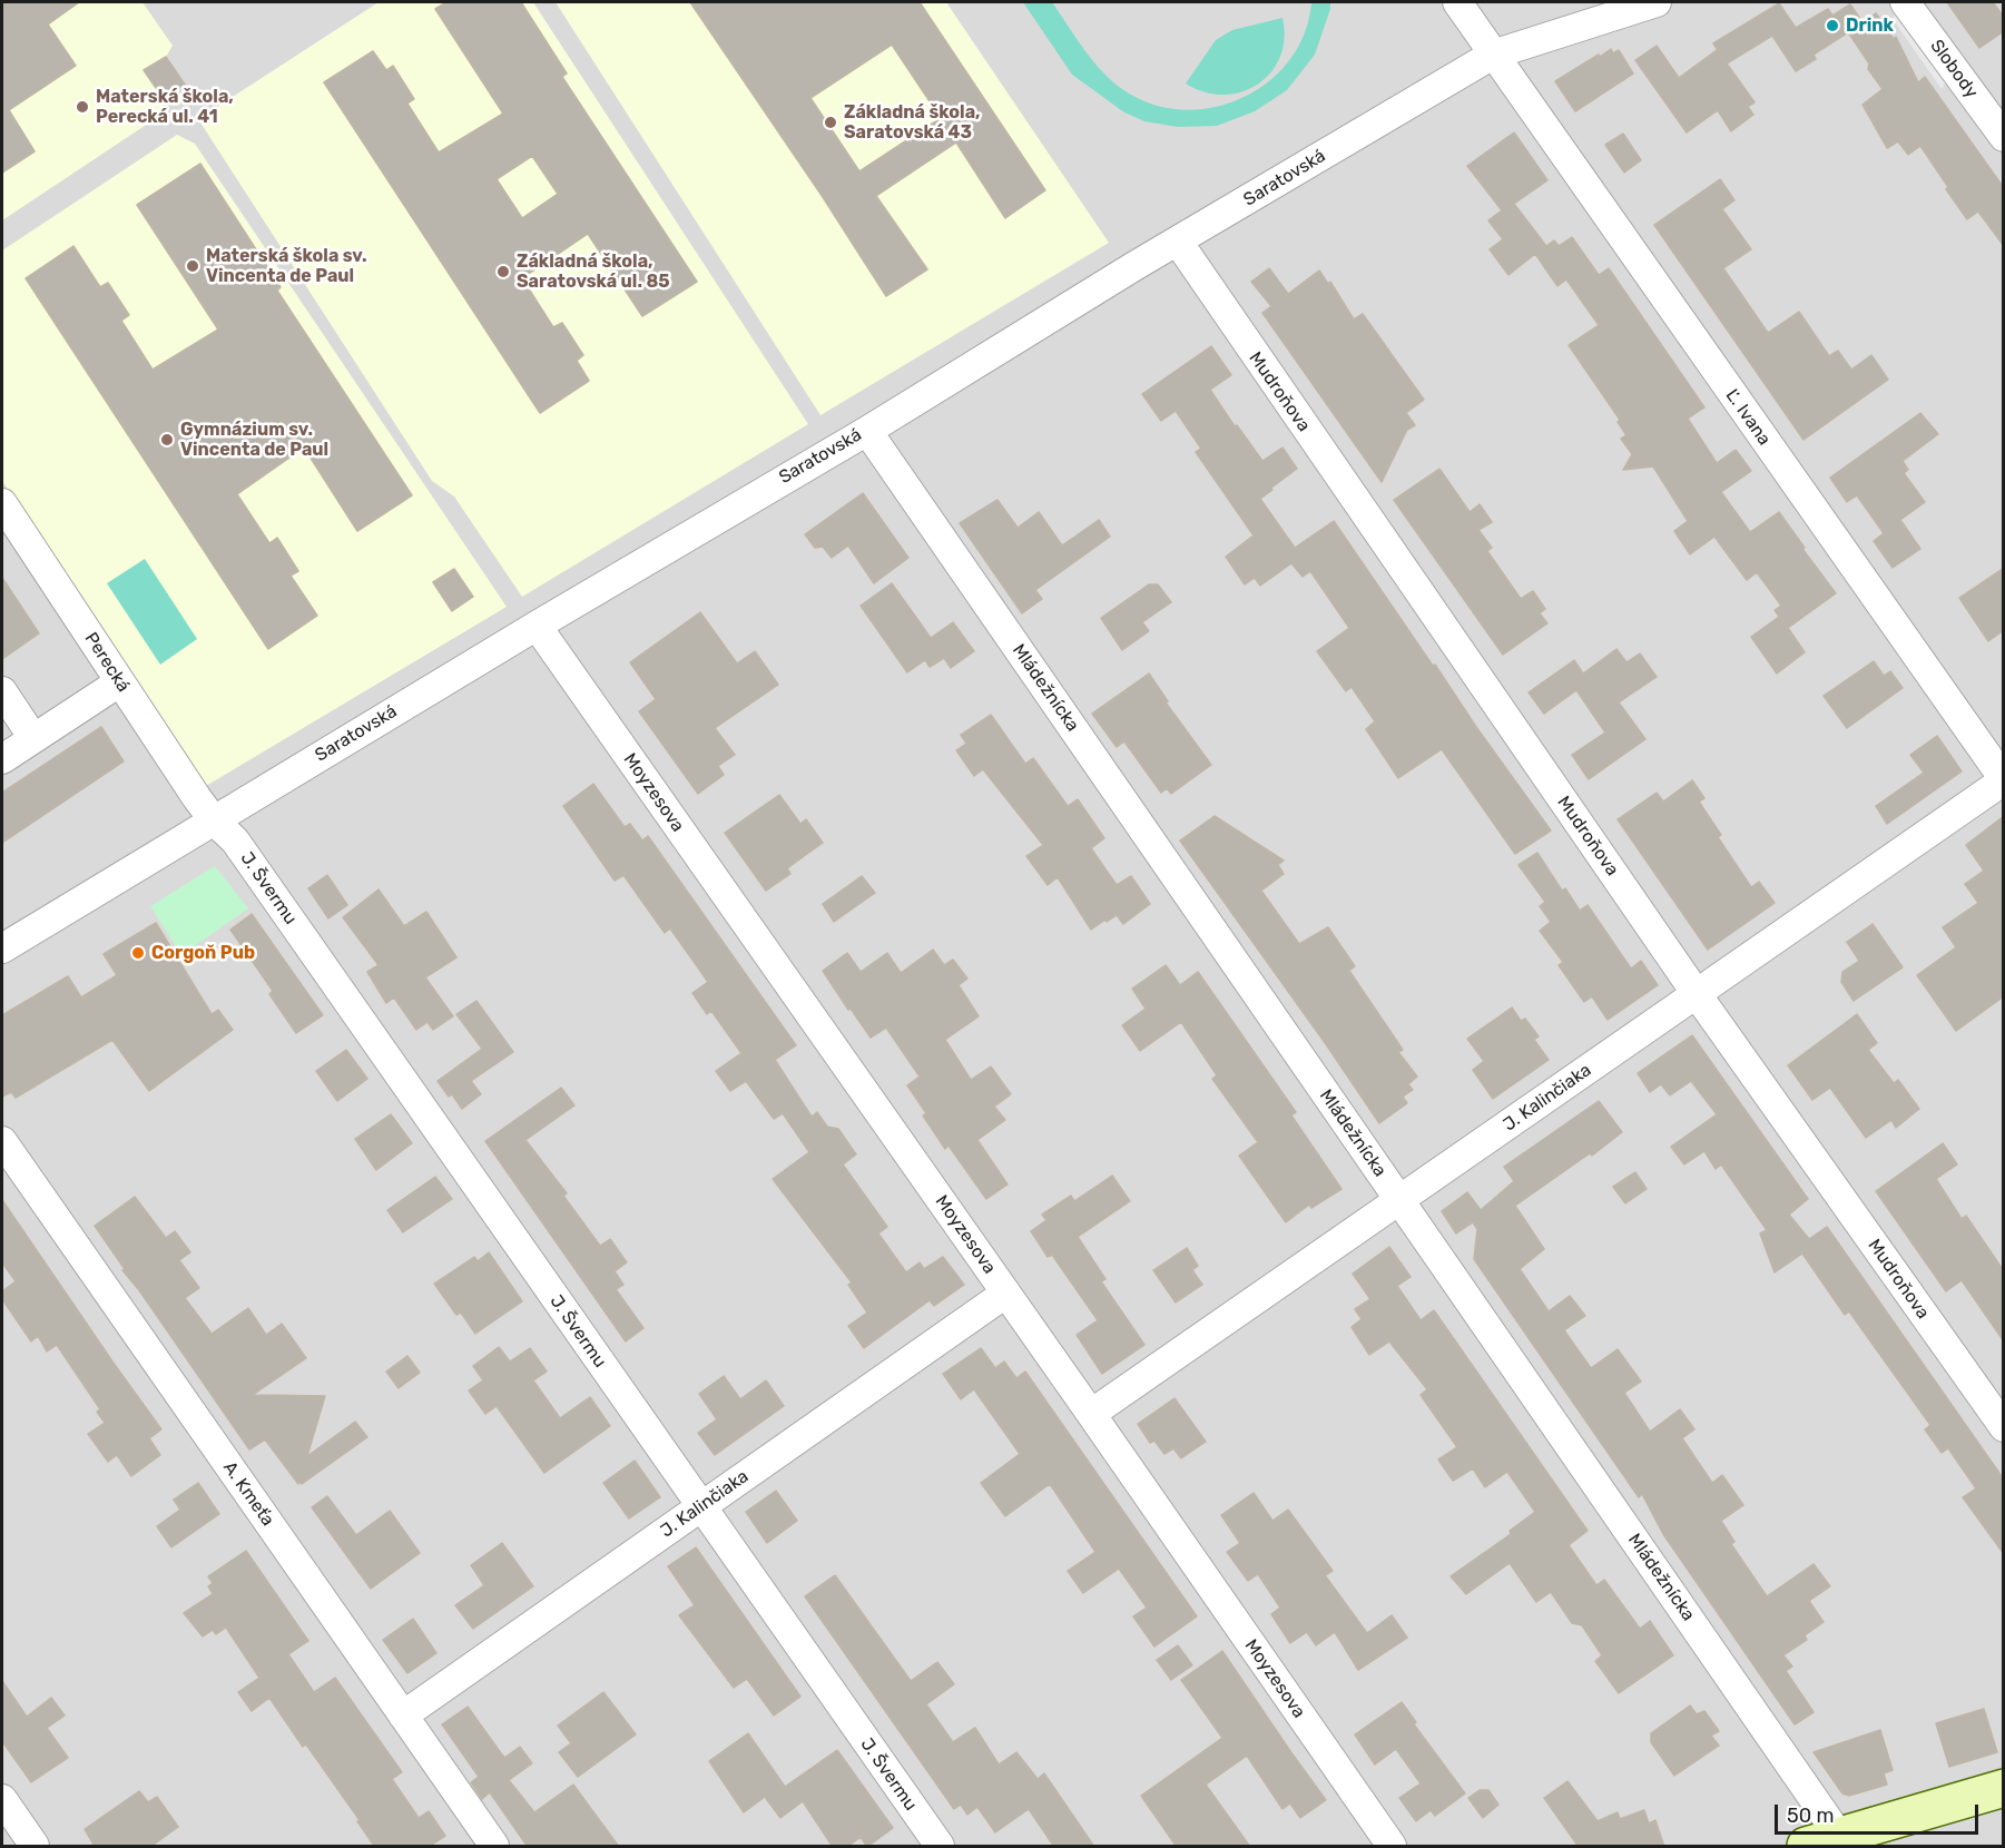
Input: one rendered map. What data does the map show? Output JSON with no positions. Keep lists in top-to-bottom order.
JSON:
{
  "streets": {
    "street": [
      "Slobody",
      "Saratovská",
      "Mudroňova",
      "Ľ. Ivana",
      "Perecká",
      "Mládežnícka",
      "Moyzesova",
      "J. Švermu",
      "J. Kalinčiaka",
      "A. Kmeťa"
    ]
  },
  "crossings": [
    ["Saratovská", "Mudroňova"],
    ["Saratovská", "Ľ. Ivana"],
    ["Saratovská", "Perecká"],
    ["Saratovská", "Mládežnícka"],
    ["Saratovská", "Moyzesova"],
    ["Saratovská", "J. Švermu"],
    ["Mudroňova", "J. Kalinčiaka"],
    ["Ľ. Ivana", "J. Kalinčiaka"],
    ["Perecká", "J. Švermu"],
    ["Mládežnícka", "J. Kalinčiaka"],
    ["Moyzesova", "J. Kalinčiaka"],
    ["J. Švermu", "J. Kalinčiaka"],
    ["J. Kalinčiaka", "A. Kmeťa"]
  ],
  "places": [
    "Drink",
    "Materská škola, Perecká ul. 41",
    "Základná škola, Saratovská 43",
    "Materská škola sv. Vincenta de Paul",
    "Základná škola, Saratovská ul. 85",
    "Gymnázium sv. Vincenta de Paul",
    "Corgoň Pub"
  ],
  "scale_bar": "50 m"
}
